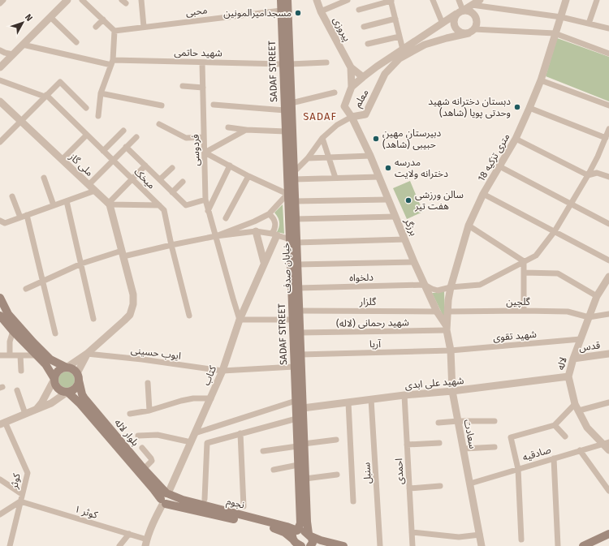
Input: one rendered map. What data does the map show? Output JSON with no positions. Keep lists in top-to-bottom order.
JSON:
{
  "streets": {
    "main road": [
      "SADAF STREET",
      "خیابان صدف",
      "بلوار لاله",
      "نجوم"
    ],
    "street": [
      "محبی",
      "پیروزی",
      "شهید حاتمی",
      "معلم",
      "فردوسی",
      "18 متری تزکیه",
      "ملی گاز",
      "میخک",
      "برزگر",
      "دلخواه",
      "گلزار",
      "گلچین",
      "شهید رحمانی (لاله)",
      "شهید تقوی",
      "آریا",
      "قدس",
      "ایوب حسینی",
      "لاله",
      "کتاب",
      "شهید علی ابدی",
      "سعادت",
      "صادقیه",
      "احمدی",
      "سنبل",
      "کوثر",
      "کوثر ۱"
    ]
  },
  "crossings": [
    ["محبی", "SADAF STREET"],
    ["شهید حاتمی", "SADAF STREET"],
    ["شهید حاتمی", "فردوسی"],
    ["شهید حاتمی", "خیابان صدف"],
    ["SADAF STREET", "خیابان صدف"],
    ["SADAF STREET", "ایوب حسینی"],
    ["SADAF STREET", "نجوم"],
    ["معلم", "برزگر"],
    ["فردوسی", "کتاب"],
    ["18 متری تزکیه", "برزگر"],
    ["18 متری تزکیه", "گلچین"],
    ["18 متری تزکیه", "شهید رحمانی (لاله)"],
    ["18 متری تزکیه", "سعادت"],
    ["برزگر", "دلخواه"],
    ["برزگر", "گلزار"],
    ["برزگر", "شهید رحمانی (لاله)"],
    ["برزگر", "سعادت"],
    ["خیابان صدف", "دلخواه"],
    ["خیابان صدف", "گلزار"],
    ["خیابان صدف", "شهید رحمانی (لاله)"],
    ["خیابان صدف", "آریا"],
    ["خیابان صدف", "شهید علی ابدی"],
    ["خیابان صدف", "نجوم"],
    ["گلچین", "لاله"],
    ["شهید رحمانی (لاله)", "سعادت"],
    ["شهید تقوی", "آریا"],
    ["شهید تقوی", "لاله"],
    ["شهید تقوی", "سعادت"],
    ["آریا", "سعادت"],
    ["قدس", "لاله"],
    ["ایوب حسینی", "کتاب"],
    ["لاله", "شهید علی ابدی"],
    ["لاله", "صادقیه"],
    ["کتاب", "بلوار لاله"],
    ["کتاب", "نجوم"],
    ["شهید علی ابدی", "سعادت"],
    ["شهید علی ابدی", "احمدی"],
    ["شهید علی ابدی", "سنبل"],
    ["بلوار لاله", "نجوم"],
    ["سعادت", "صادقیه"],
    ["کوثر", "کوثر ۱"]
  ],
  "districts": ["SADAF"],
  "places": [
    "مسجدامیرالمونین",
    "دبستان دخترانه شهید وحدتی پویا (شاهد)",
    "دبیرستان مهین حبیبی (شاهد)",
    "مدرسه دخترانه ولایت",
    "سالن ورزشی هفت تیر"
  ],
  "north": "top right"
}
